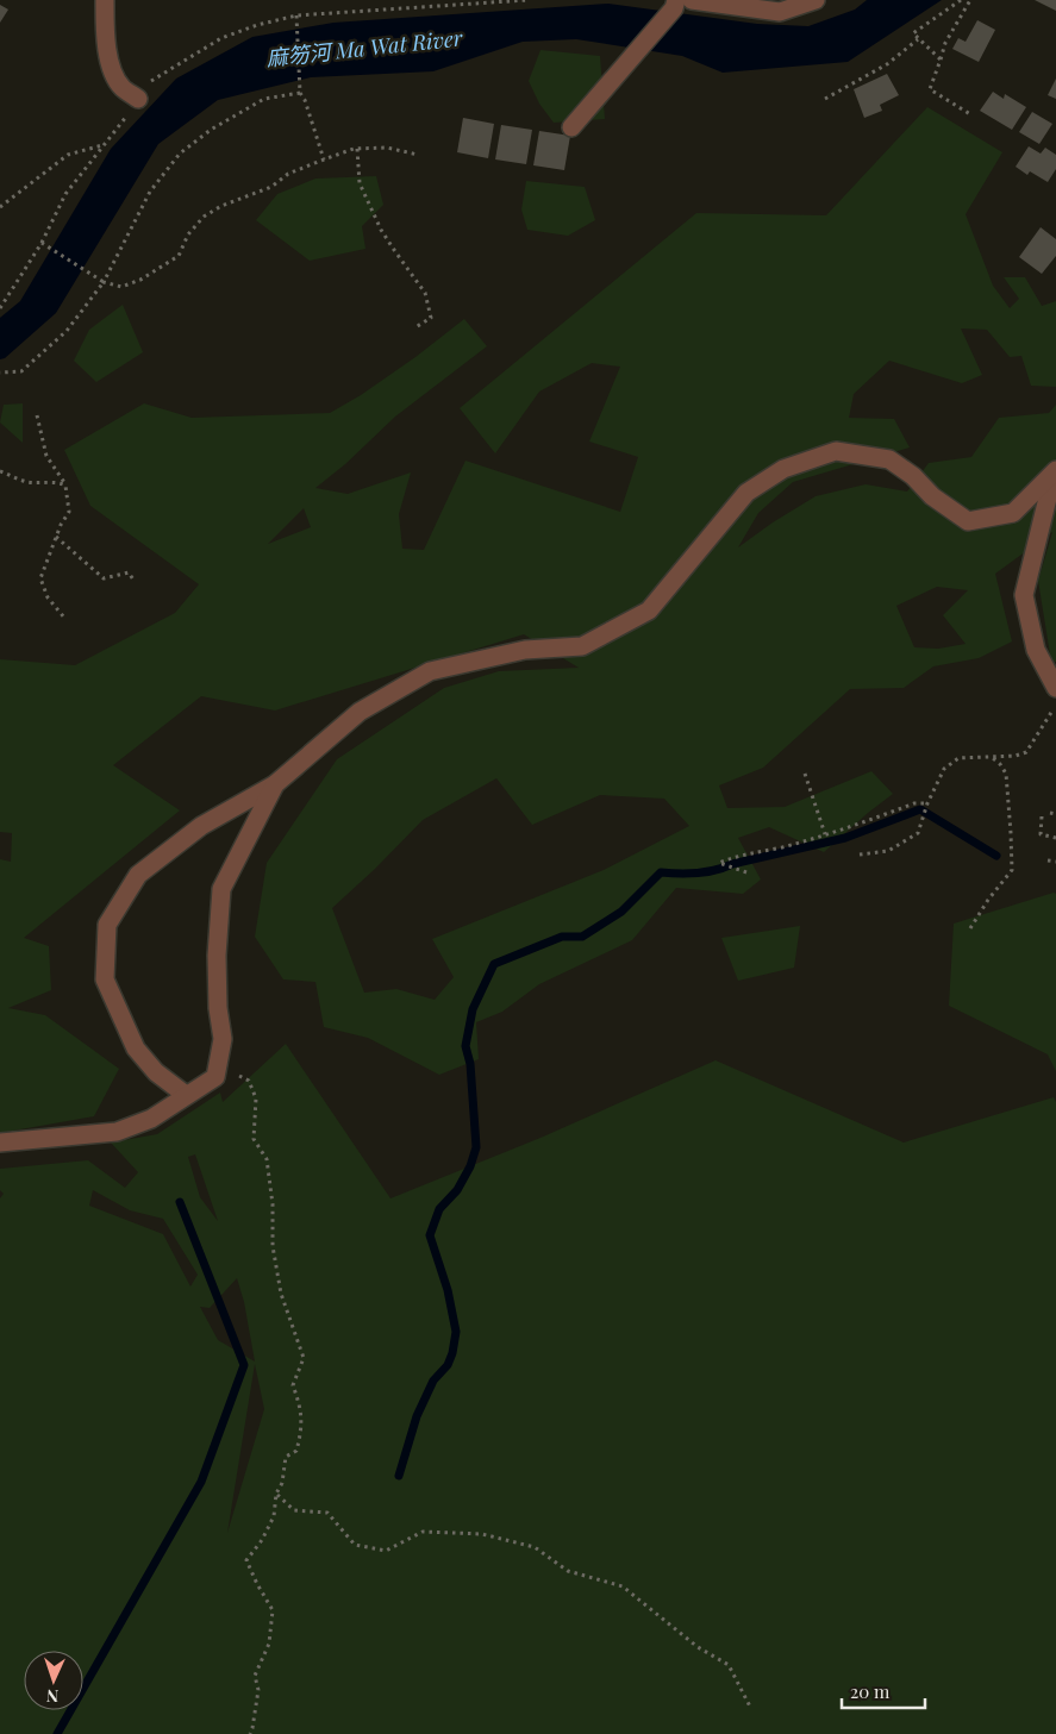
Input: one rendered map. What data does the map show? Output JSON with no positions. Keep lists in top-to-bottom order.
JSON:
{
  "water": ["麻笏河 Ma Wat River"],
  "scale_bar": "20 m",
  "north": "bottom"
}
